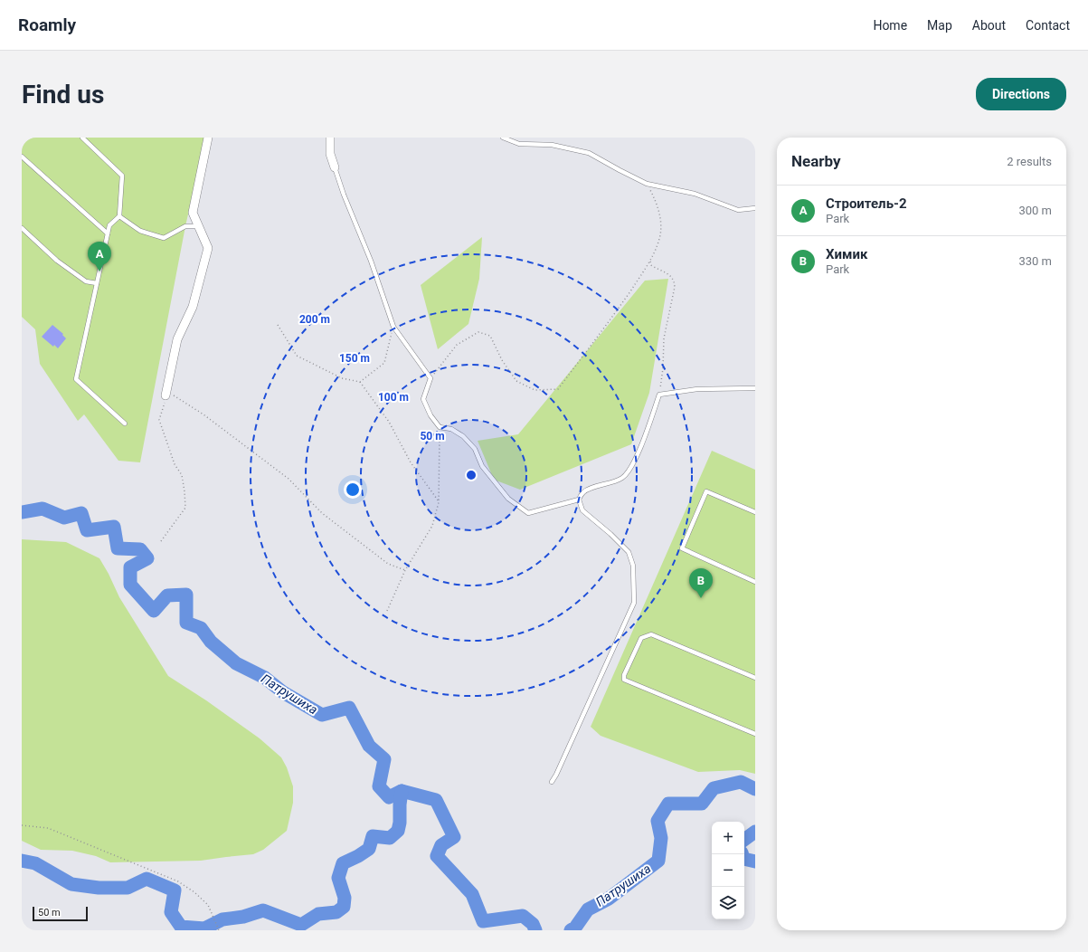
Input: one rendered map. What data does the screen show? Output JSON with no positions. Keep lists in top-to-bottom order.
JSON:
{
  "water": ["Патрушиха"],
  "scale_bar": "50 m",
  "page": {
    "header": "Roamly",
    "nav": [
      "Home",
      "Map",
      "About",
      "Contact"
    ],
    "buttons": "Directions",
    "title": "Find us",
    "heading": ["Nearby", "2 results"],
    "list": [
      {
        "mark": "A",
        "name": "Строитель-2",
        "note": "Park",
        "value": "300 m"
      },
      {
        "mark": "B",
        "name": "Химик",
        "note": "Park",
        "value": "330 m"
      }
    ],
    "pins": ["A", "B"],
    "map_buttons": ["+", "−"],
    "scale": "50 m"
  },
  "rings": [
    "200 m",
    "150 m",
    "100 m",
    "50 m"
  ]
}
